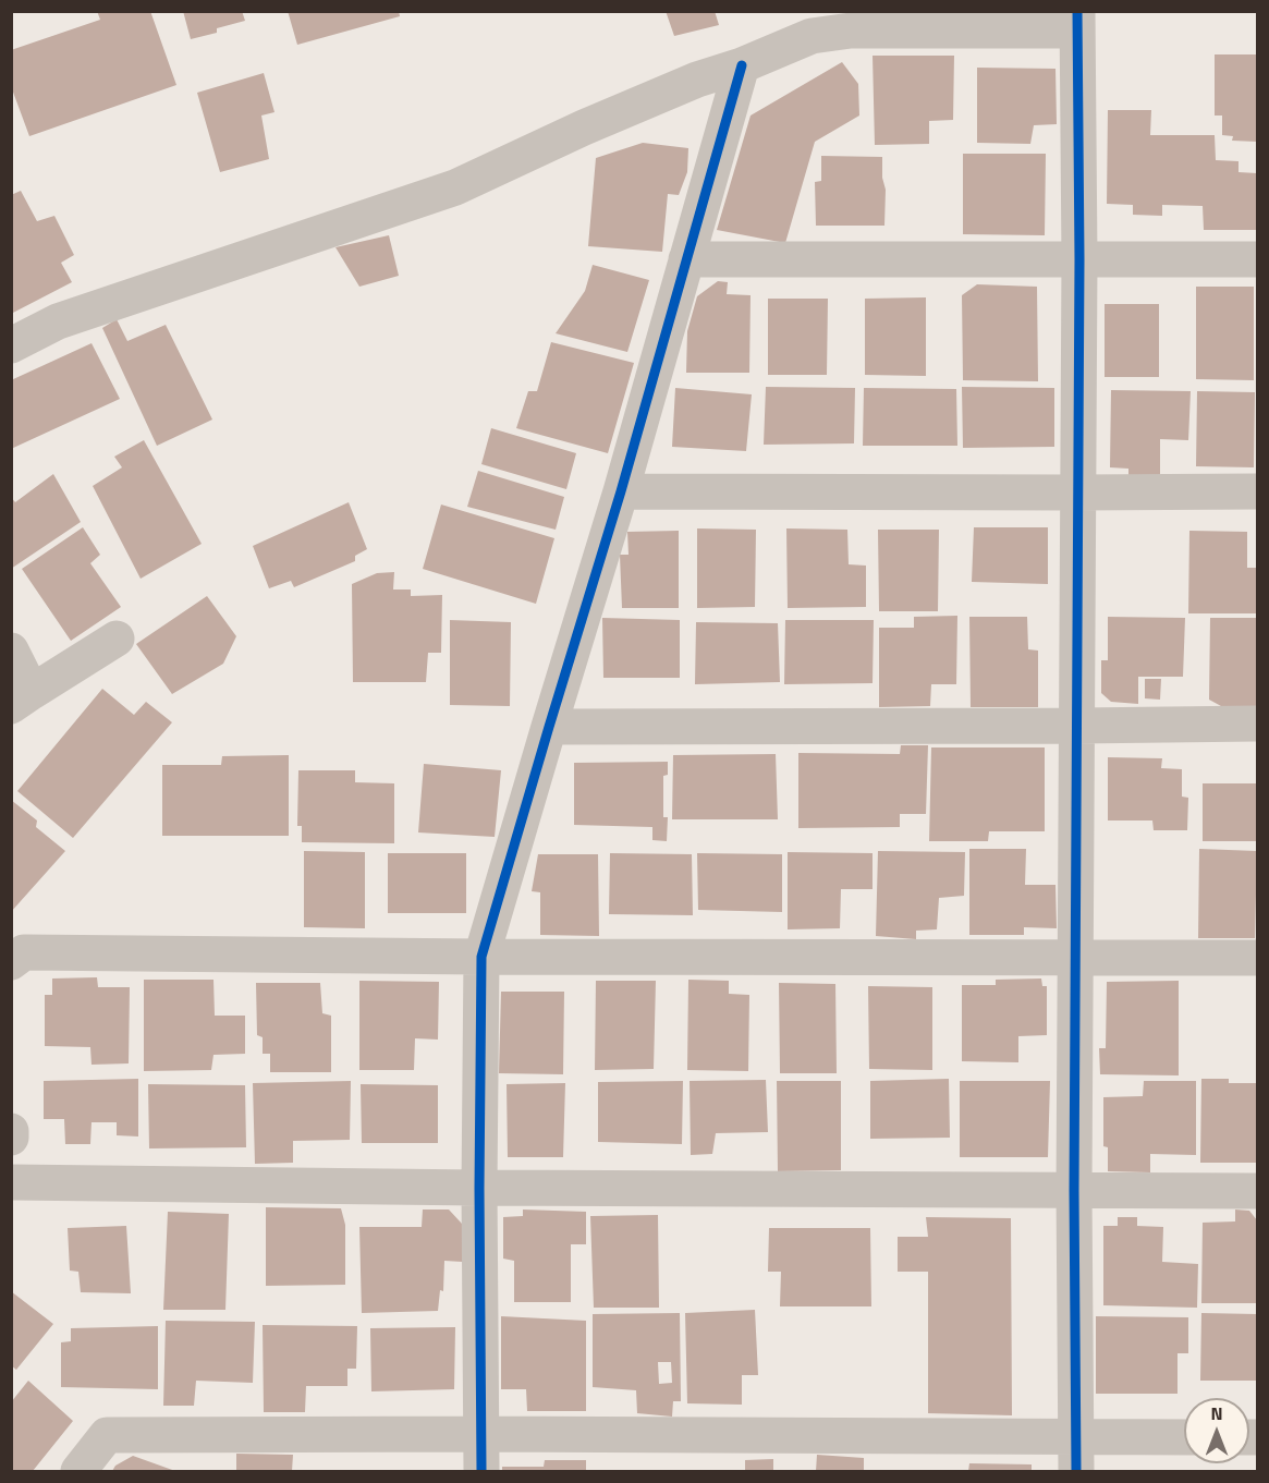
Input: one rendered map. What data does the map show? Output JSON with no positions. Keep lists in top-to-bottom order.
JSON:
{
  "north": "top"
}
